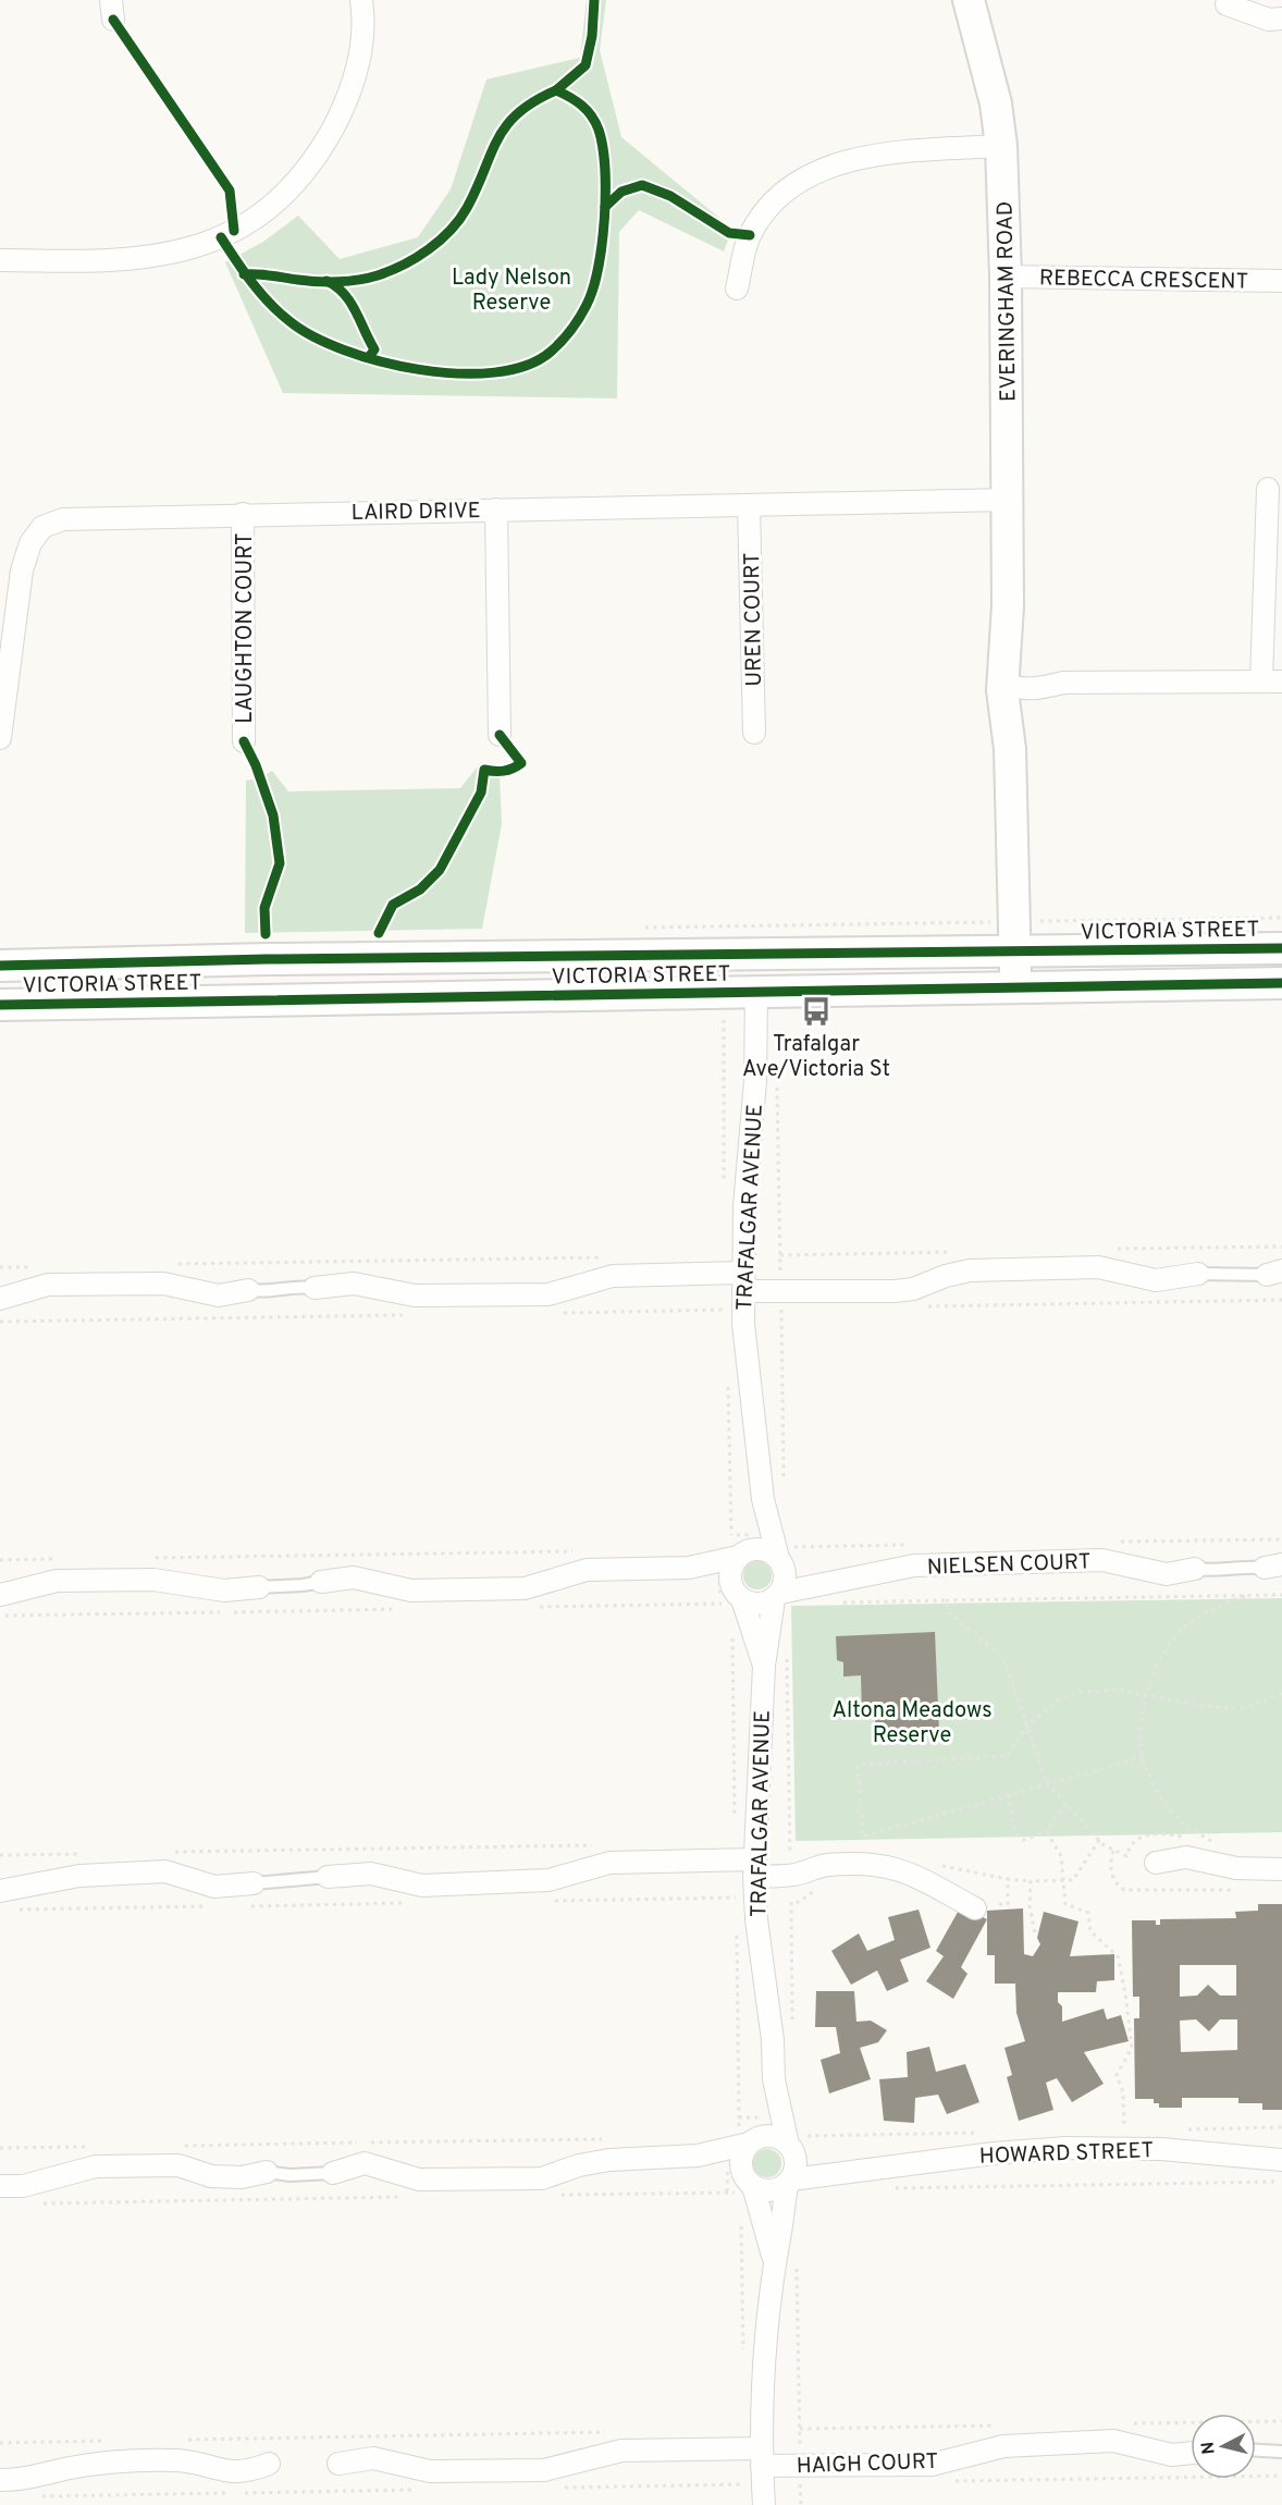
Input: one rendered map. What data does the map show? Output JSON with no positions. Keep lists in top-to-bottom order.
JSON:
{
  "streets": {
    "street": [
      "REBECCA CRESCENT",
      "EVERINGHAM ROAD",
      "LAIRD DRIVE",
      "UREN COURT",
      "LAUGHTON COURT",
      "VICTORIA STREET",
      "TRAFALGAR AVENUE",
      "NIELSEN COURT",
      "HOWARD STREET",
      "HAIGH COURT"
    ]
  },
  "crossings": [
    ["REBECCA CRESCENT", "EVERINGHAM ROAD"],
    ["EVERINGHAM ROAD", "LAIRD DRIVE"],
    ["EVERINGHAM ROAD", "VICTORIA STREET"],
    ["LAIRD DRIVE", "UREN COURT"],
    ["LAIRD DRIVE", "LAUGHTON COURT"],
    ["VICTORIA STREET", "TRAFALGAR AVENUE"],
    ["TRAFALGAR AVENUE", "NIELSEN COURT"],
    ["TRAFALGAR AVENUE", "HOWARD STREET"]
  ],
  "parks": ["Lady Nelson Reserve", "Altona Meadows Reserve"],
  "places": {
    "bus stop": ["Trafalgar Ave/Victoria St"]
  },
  "north": "left"
}
